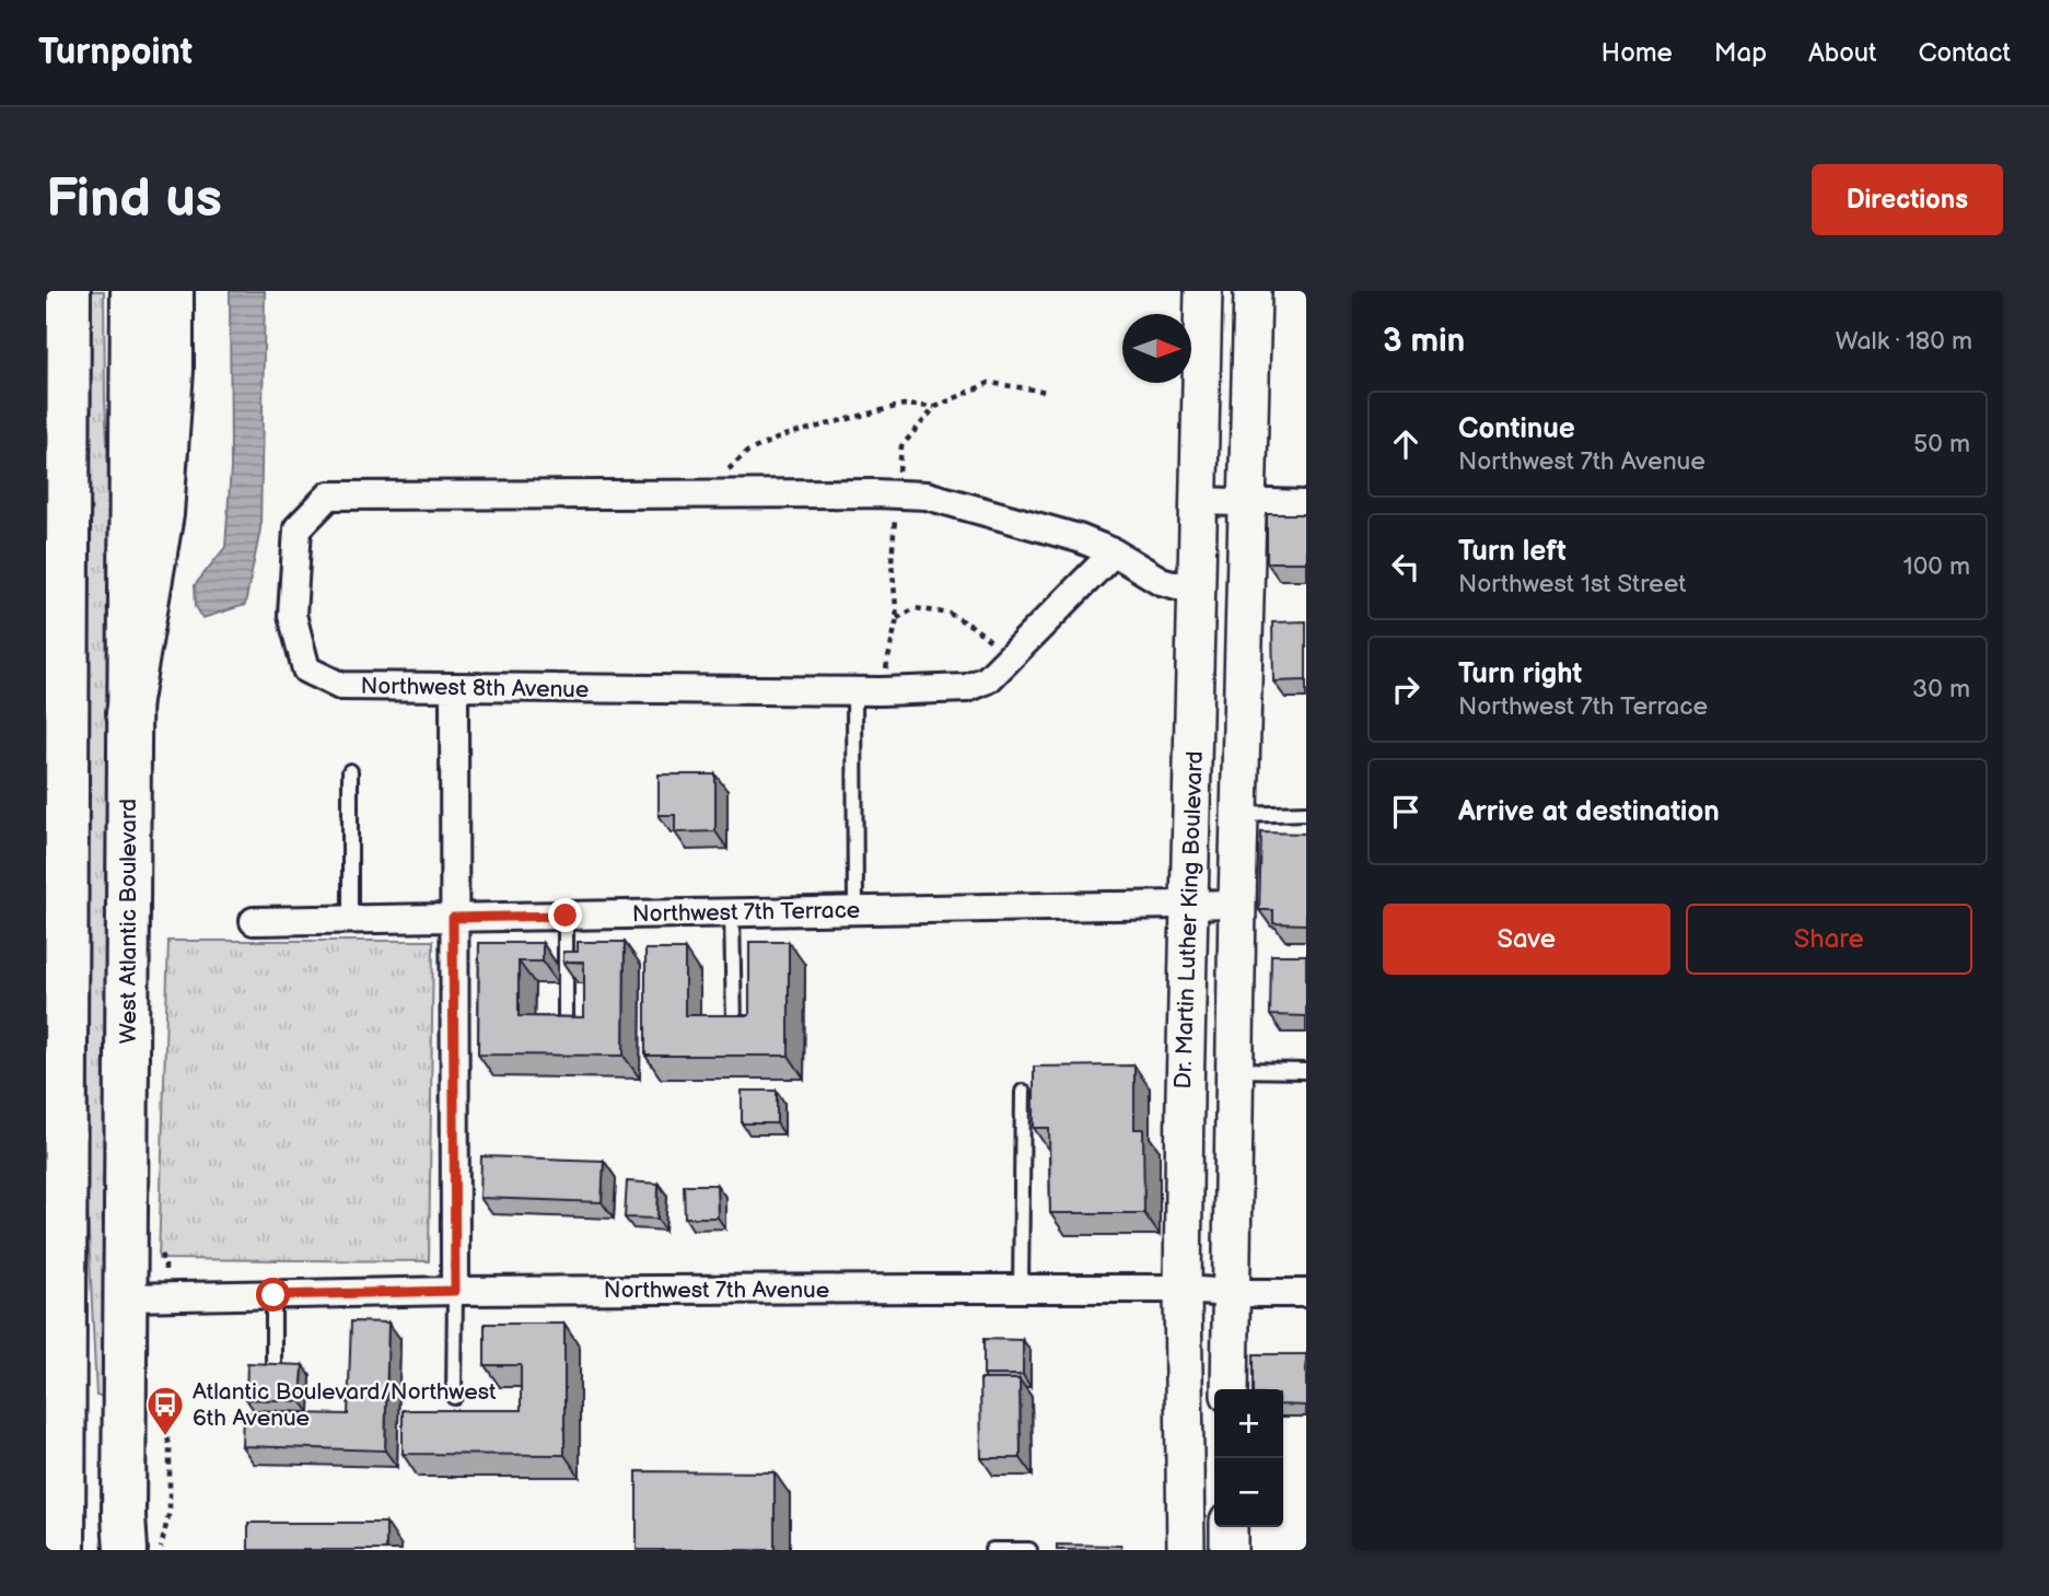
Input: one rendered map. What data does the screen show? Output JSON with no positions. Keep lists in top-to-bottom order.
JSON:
{
  "streets": {
    "main road": ["Dr. Martin Luther King Boulevard", "West Atlantic Boulevard"],
    "street": ["Northwest 8th Avenue", "Northwest 7th Terrace", "Northwest 7th Avenue"]
  },
  "crossings": [
    ["Northwest 8th Avenue", "Dr. Martin Luther King Boulevard"],
    ["Northwest 7th Terrace", "Dr. Martin Luther King Boulevard"],
    ["Dr. Martin Luther King Boulevard", "Northwest 7th Avenue"],
    ["West Atlantic Boulevard", "Northwest 7th Avenue"]
  ],
  "places": {
    "bus stop": ["Atlantic Boulevard/Northwest 6th Avenue"]
  },
  "north": "right",
  "page": {
    "header": "Turnpoint",
    "nav": [
      "Home",
      "Map",
      "About",
      "Contact"
    ],
    "buttons": [
      "Directions",
      ["Save", "Share"]
    ],
    "title": "Find us",
    "heading": ["3 min", "Walk · 180 m"],
    "list": [
      ["Continue", "Northwest 7th Avenue", "50 m"],
      ["Turn left", "Northwest 1st Street", "100 m"],
      ["Turn right", "Northwest 7th Terrace", "30 m"],
      "Arrive at destination"
    ],
    "map_buttons": ["+", "−"]
  }
}
